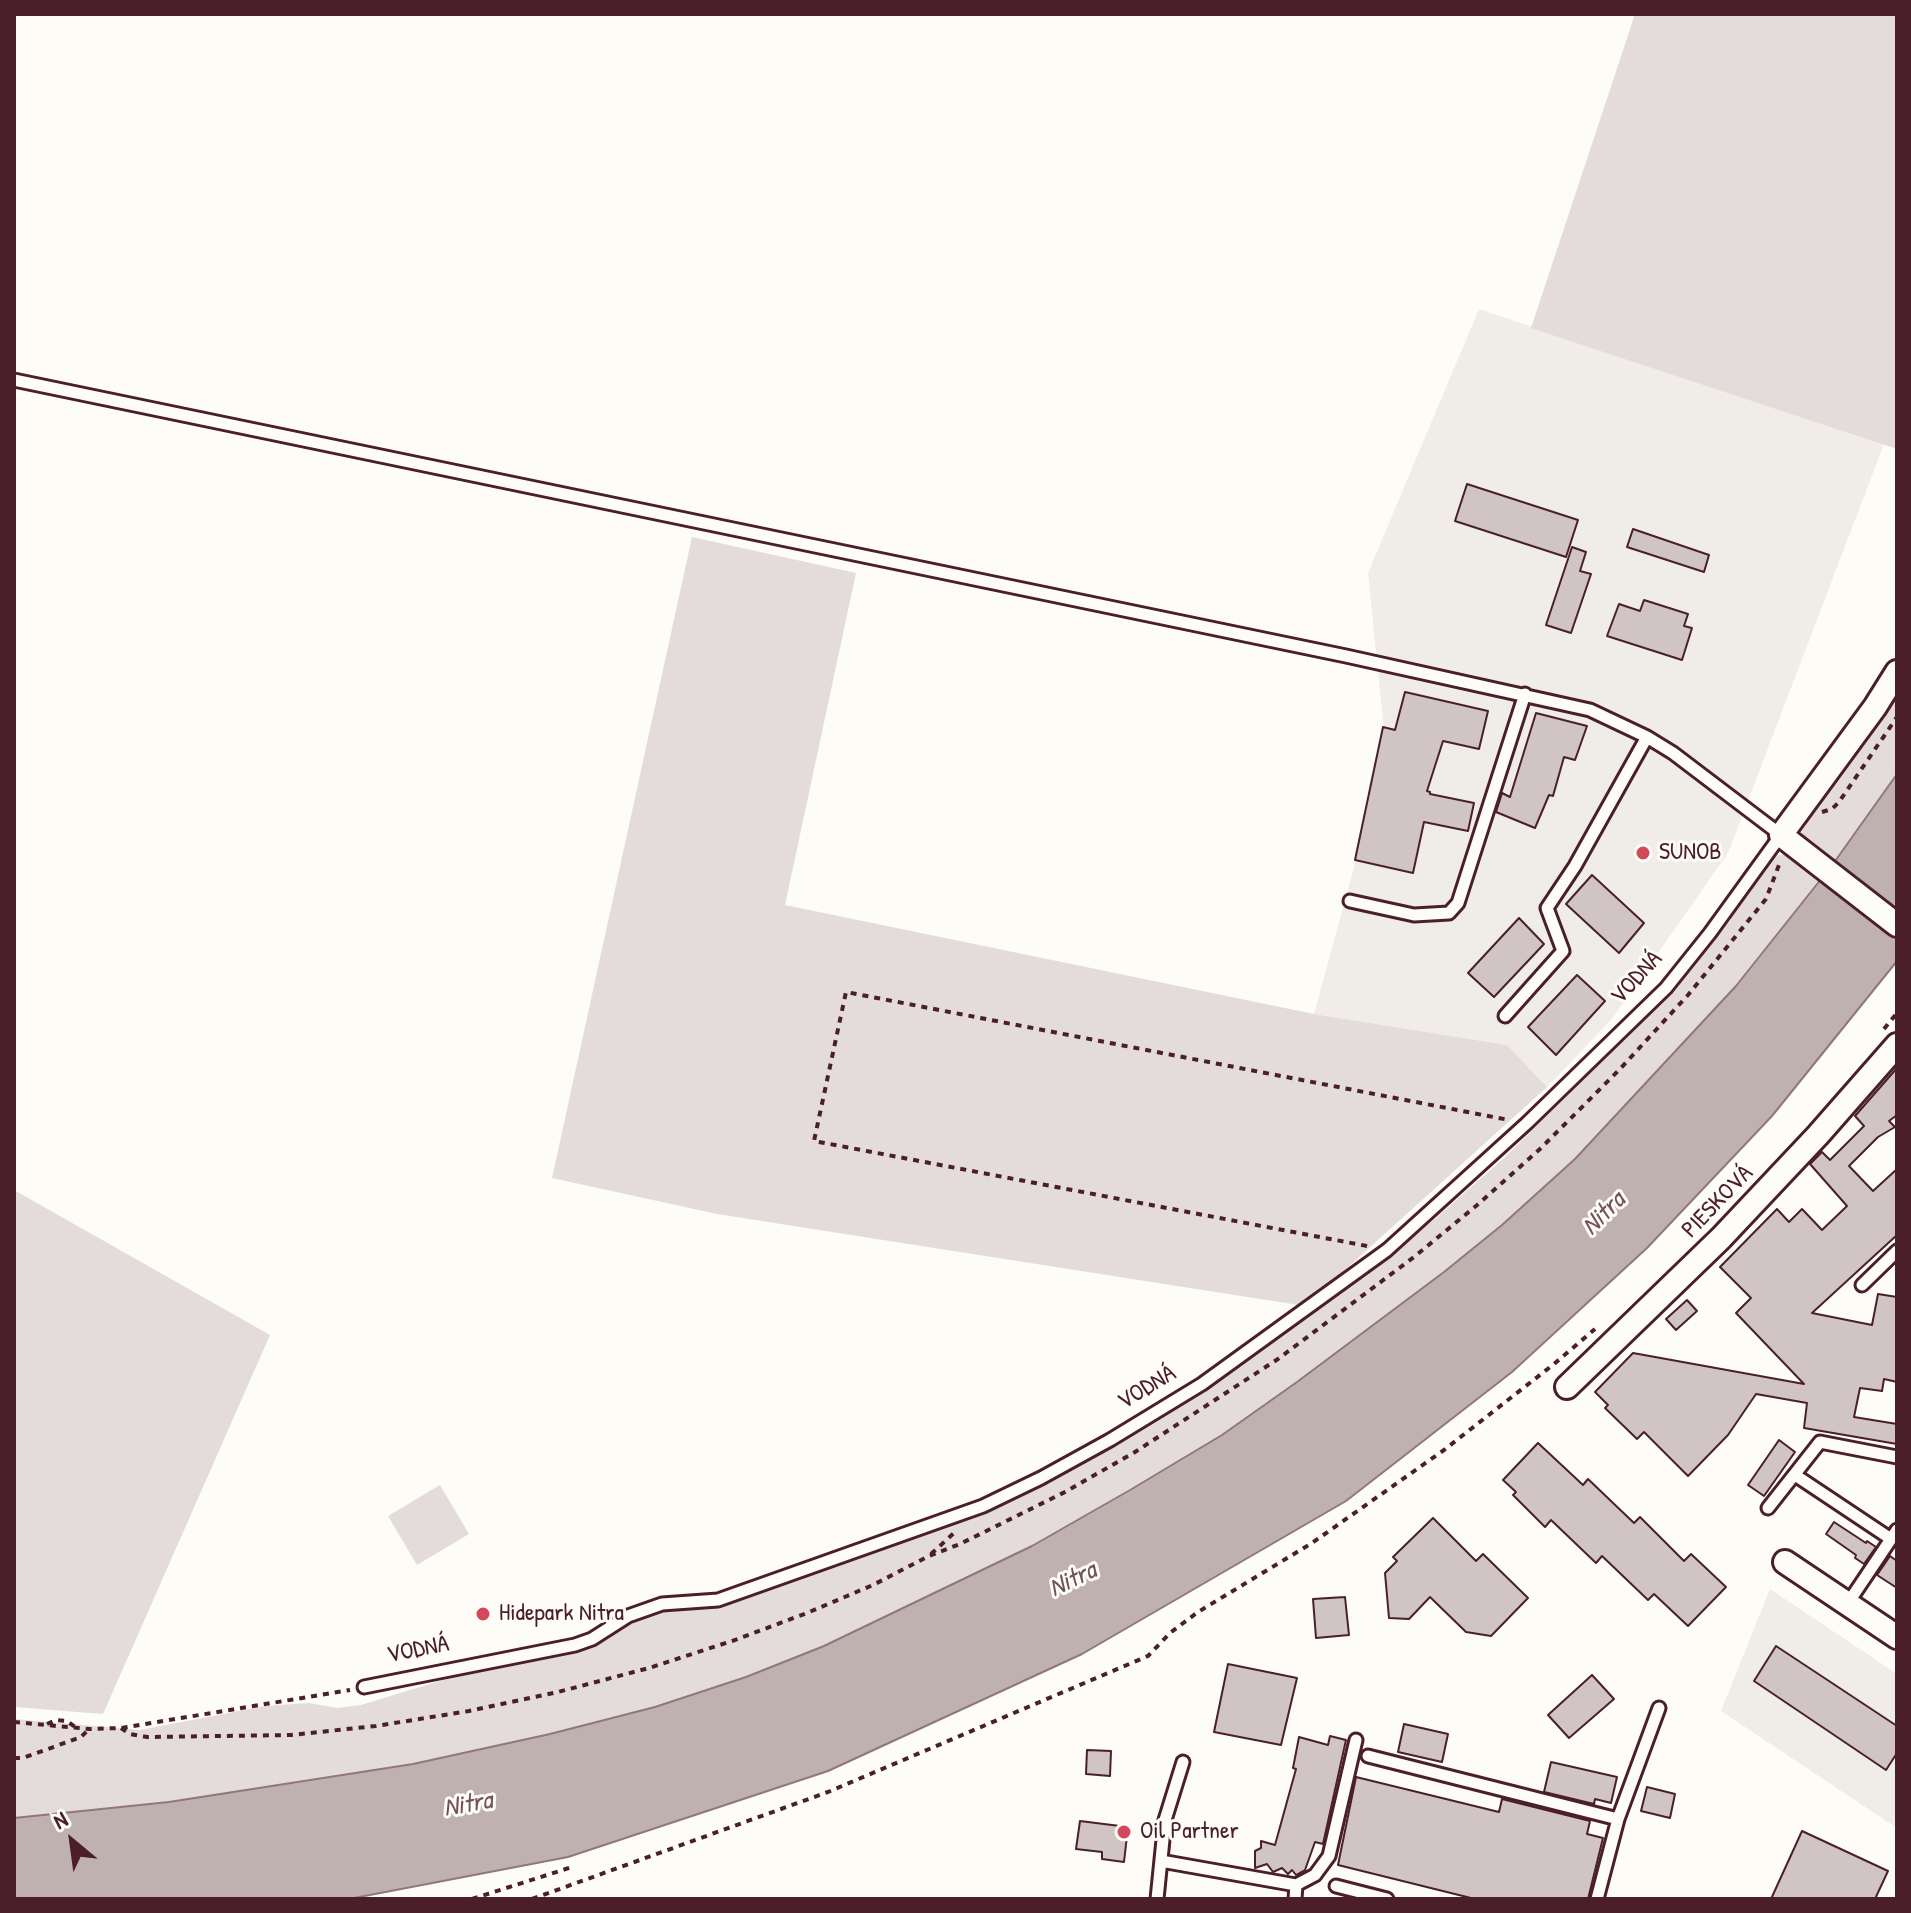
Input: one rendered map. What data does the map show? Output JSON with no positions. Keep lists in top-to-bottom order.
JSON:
{
  "streets": {
    "street": ["PIESKOVÁ"],
    "lane": ["VODNÁ"]
  },
  "water": ["Nitra"],
  "places": ["SUNOB", "Hidepark Nitra", "Oil Partner"],
  "north": "top left"
}
